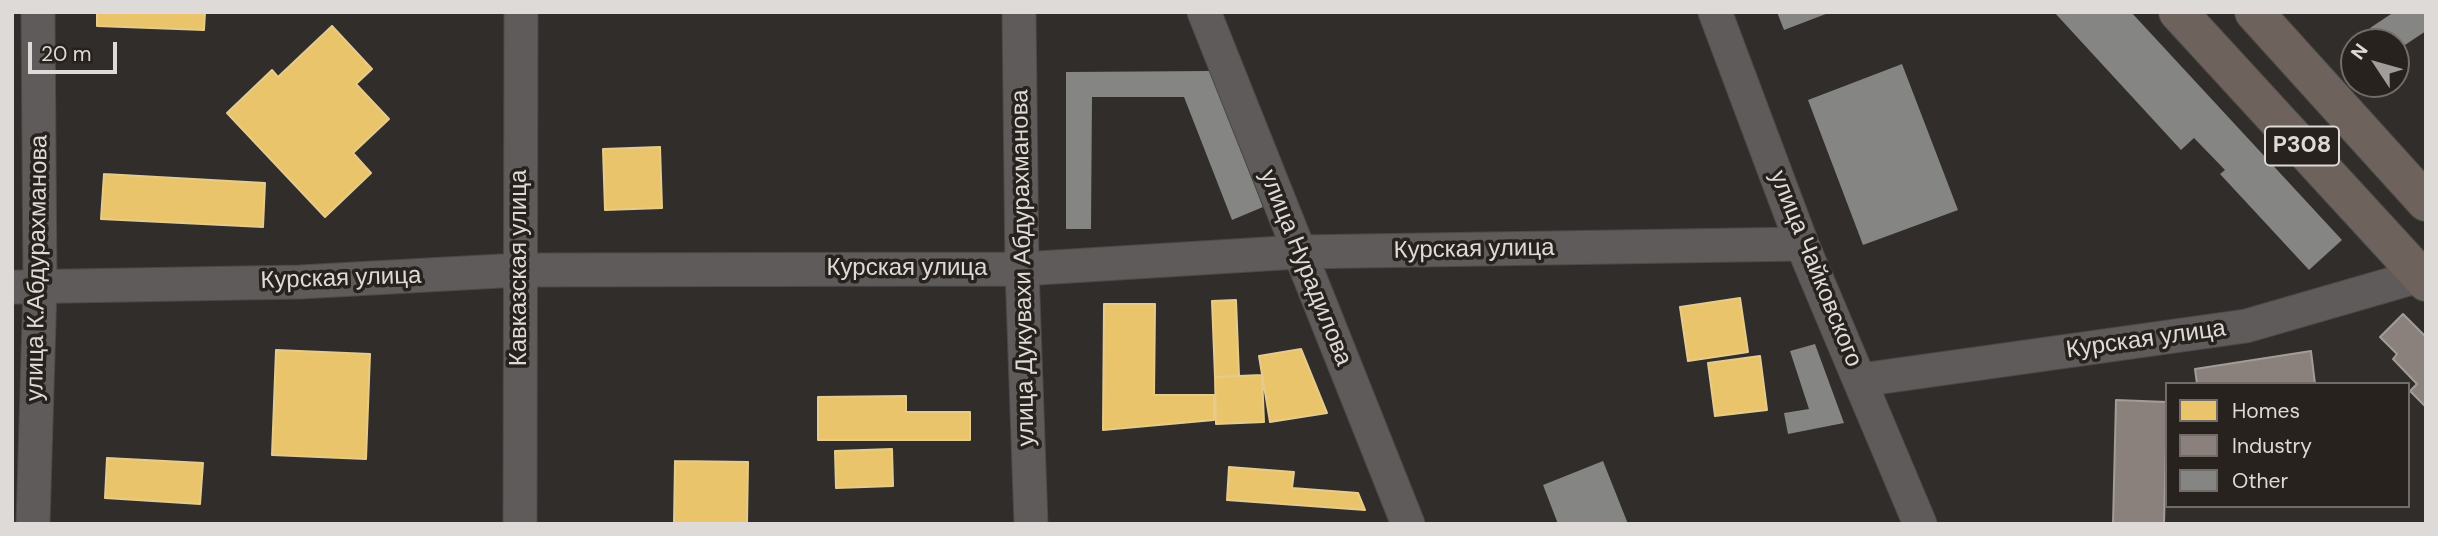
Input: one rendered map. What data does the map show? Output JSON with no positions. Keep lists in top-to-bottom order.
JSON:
{
  "streets": {
    "main road": ["P308"],
    "street": [
      "Курская улица",
      "улица К.Абдурахманова",
      "Кавказская улица",
      "улица Дукувахи Абдурахманова",
      "улица Нурадилова",
      "улица Чайковского"
    ]
  },
  "crossings": [
    ["P308", "Курская улица"],
    ["Курская улица", "улица К.Абдурахманова"],
    ["Курская улица", "Кавказская улица"],
    ["Курская улица", "улица Дукувахи Абдурахманова"],
    ["Курская улица", "улица Нурадилова"],
    ["Курская улица", "улица Чайковского"]
  ],
  "legend": ["Homes", "Industry", "Other"],
  "scale_bar": "20 m",
  "north": "top left"
}
